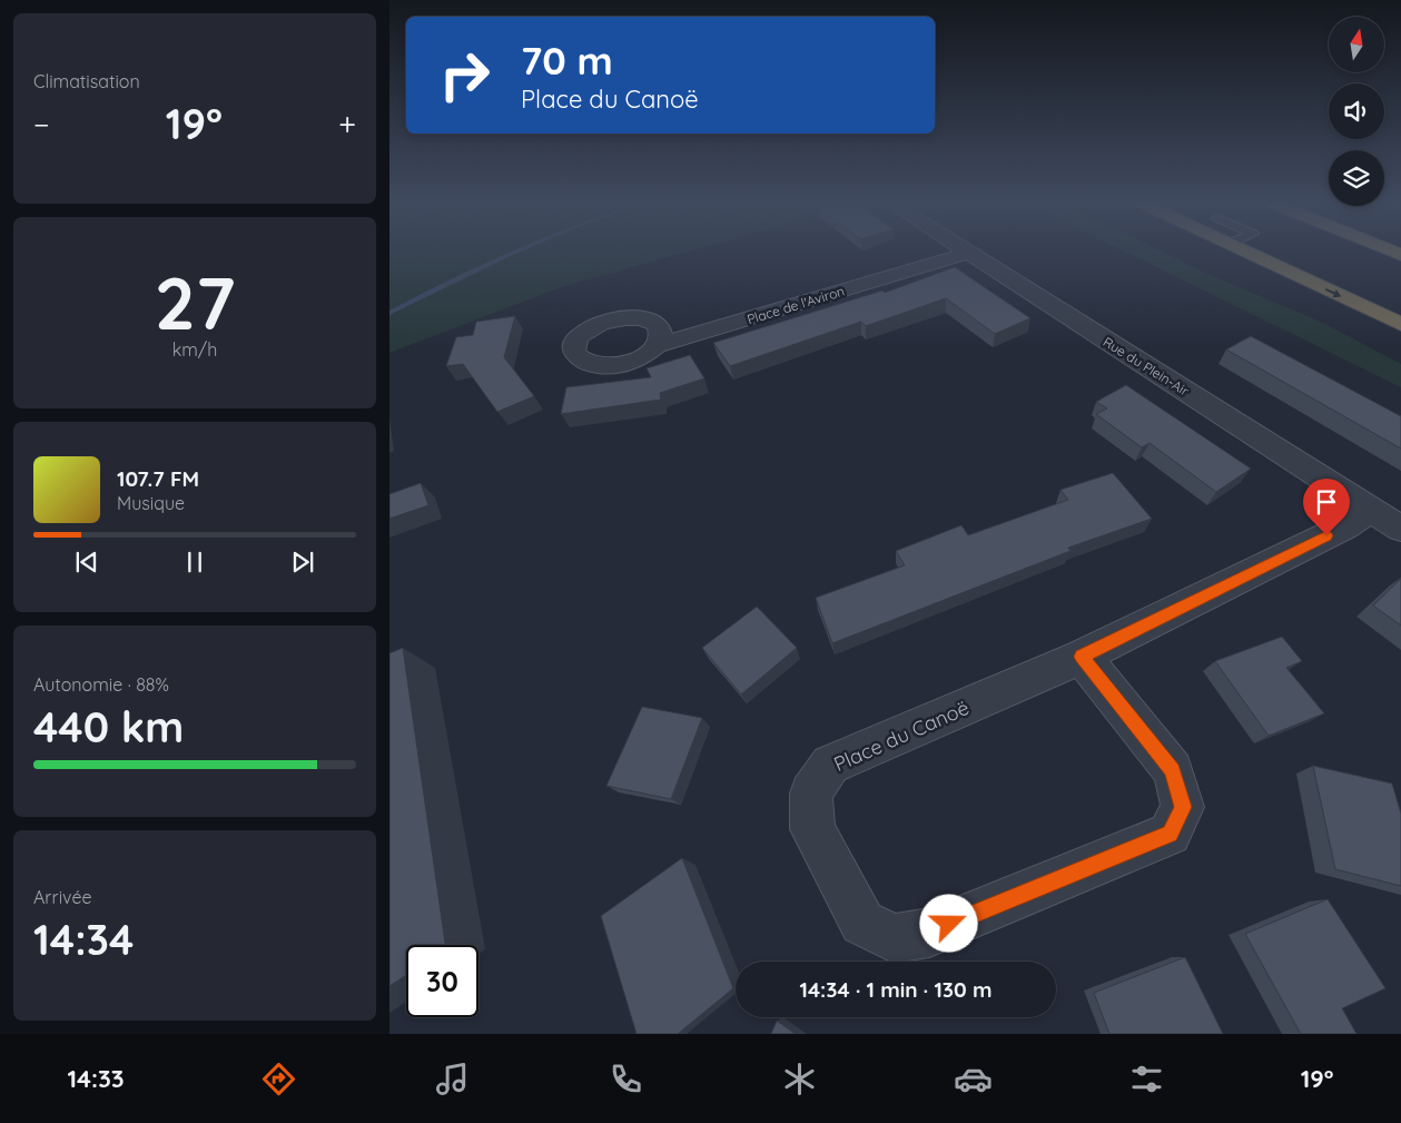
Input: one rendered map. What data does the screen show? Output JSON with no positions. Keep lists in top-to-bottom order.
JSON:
{
  "streets": {
    "street": ["Place de l'Aviron", "Rue du Plein-Air", "Place du Canoë"]
  },
  "crossings": [
    ["Place de l'Aviron", "Rue du Plein-Air"],
    ["Rue du Plein-Air", "Place du Canoë"]
  ],
  "north": "top",
  "page": {
    "tile": [
      "Climatisation",
      ["27", "km/h"],
      ["Autonomie · 88%", "440 km"],
      ["Arrivée", "14:34"]
    ],
    "turn": ["70 m", "Place du Canoë"],
    "heat": ["−", "19°", "+"],
    "song": ["107.7 FM", "Musique"],
    "limit": "30",
    "trip": "14:34 · 1 min · 130 m",
    "tabs": ["14:33", "19°"]
  }
}
